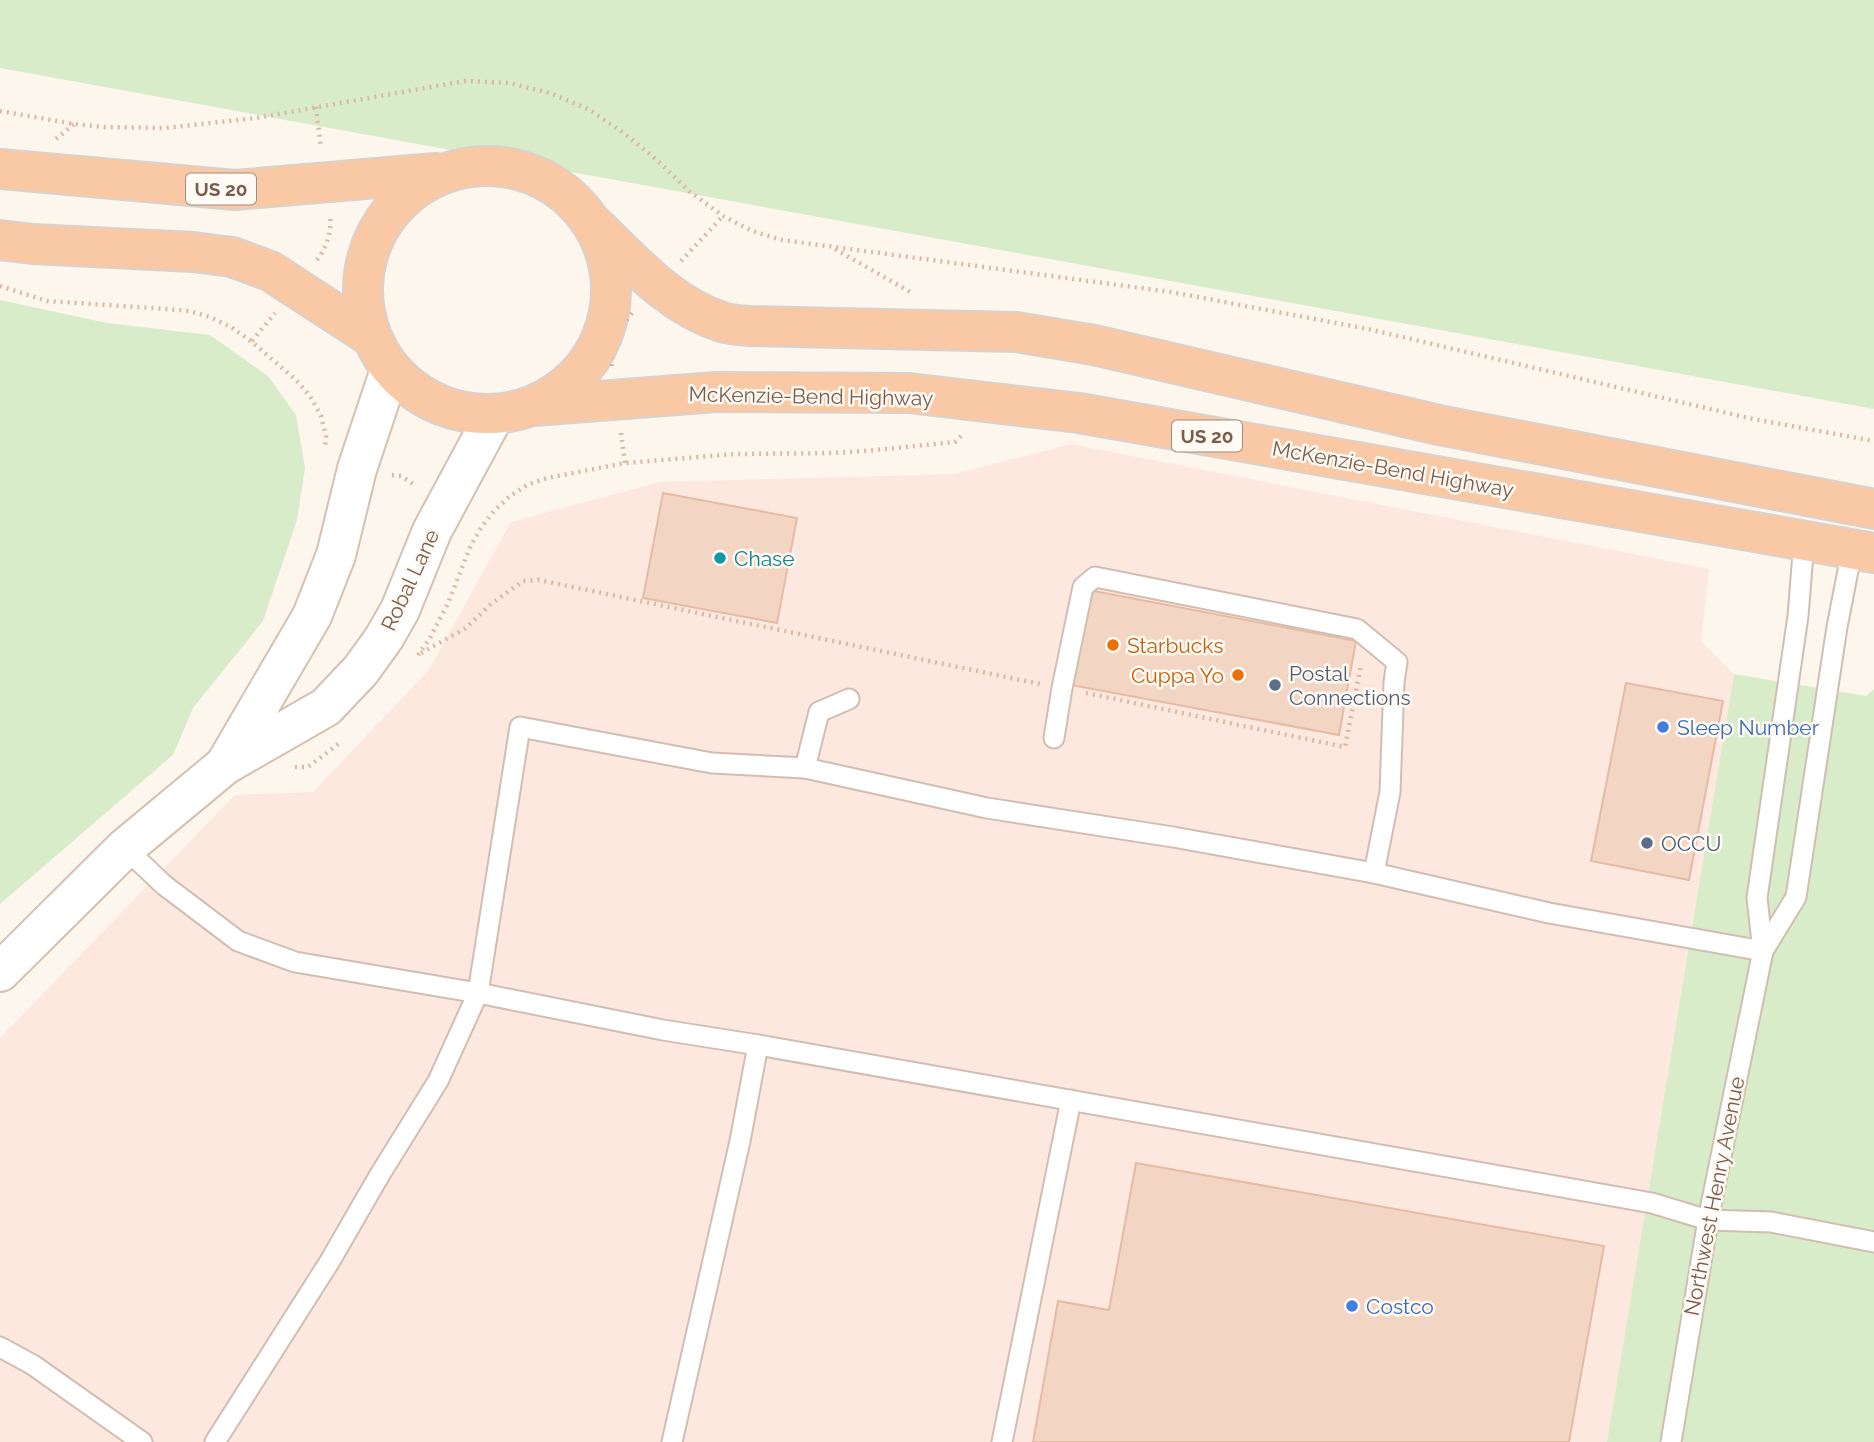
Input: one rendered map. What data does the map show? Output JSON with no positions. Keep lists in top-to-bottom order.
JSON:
{
  "streets": {
    "highway": ["US 20", "McKenzie-Bend Highway"],
    "main road": ["Robal Lane"],
    "lane": ["Northwest Henry Avenue"]
  },
  "crossings": [
    ["US 20", "McKenzie-Bend Highway"],
    ["US 20", "Robal Lane"],
    ["McKenzie-Bend Highway", "Robal Lane"]
  ],
  "places": [
    "Chase",
    "Starbucks",
    "Cuppa Yo",
    "Postal Connections",
    "Sleep Number",
    "OCCU",
    "Costco"
  ]
}
